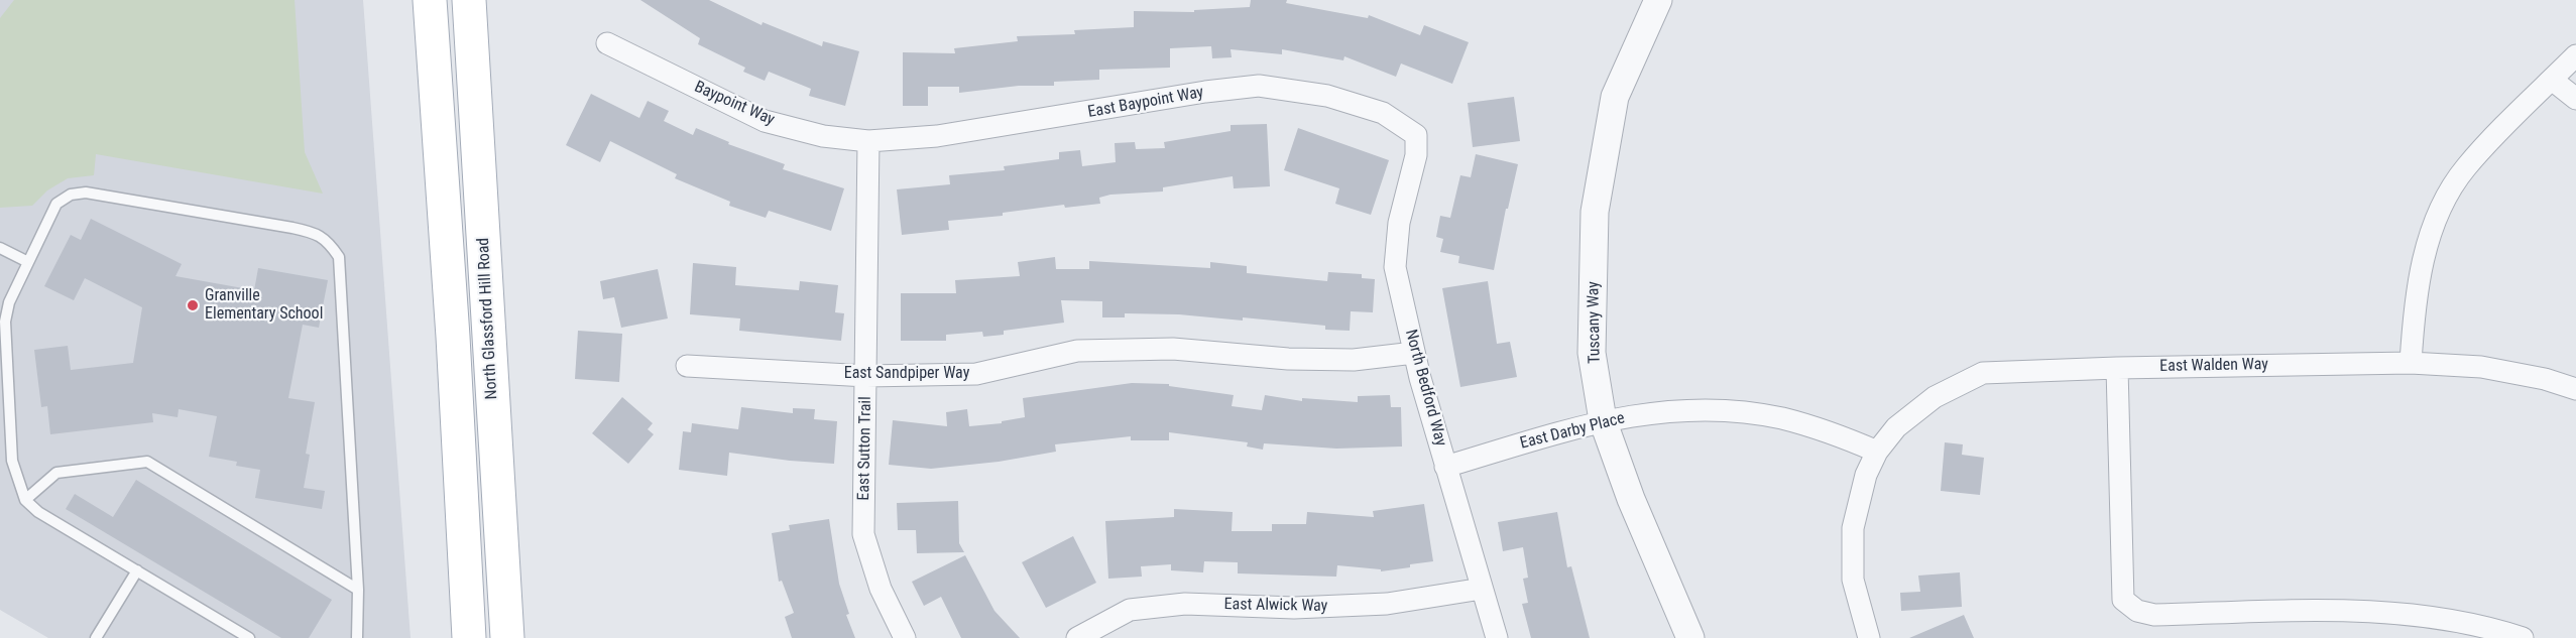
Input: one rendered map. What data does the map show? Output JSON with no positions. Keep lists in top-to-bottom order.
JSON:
{
  "streets": {
    "main road": ["North Glassford Hill Road"],
    "street": [
      "East Baypoint Way",
      "Baypoint Way",
      "Tuscany Way",
      "East Walden Way",
      "East Sandpiper Way",
      "North Bedford Way",
      "East Darby Place",
      "East Sutton Trail",
      "East Alwick Way"
    ]
  },
  "crossings": [
    ["East Baypoint Way", "Baypoint Way"],
    ["East Baypoint Way", "North Bedford Way"],
    ["East Baypoint Way", "East Sutton Trail"],
    ["Baypoint Way", "East Sutton Trail"],
    ["Tuscany Way", "East Darby Place"],
    ["East Walden Way", "East Darby Place"],
    ["East Sandpiper Way", "North Bedford Way"],
    ["East Sandpiper Way", "East Sutton Trail"],
    ["North Bedford Way", "East Darby Place"],
    ["North Bedford Way", "East Alwick Way"]
  ],
  "places": ["Granville Elementary School"]
}
